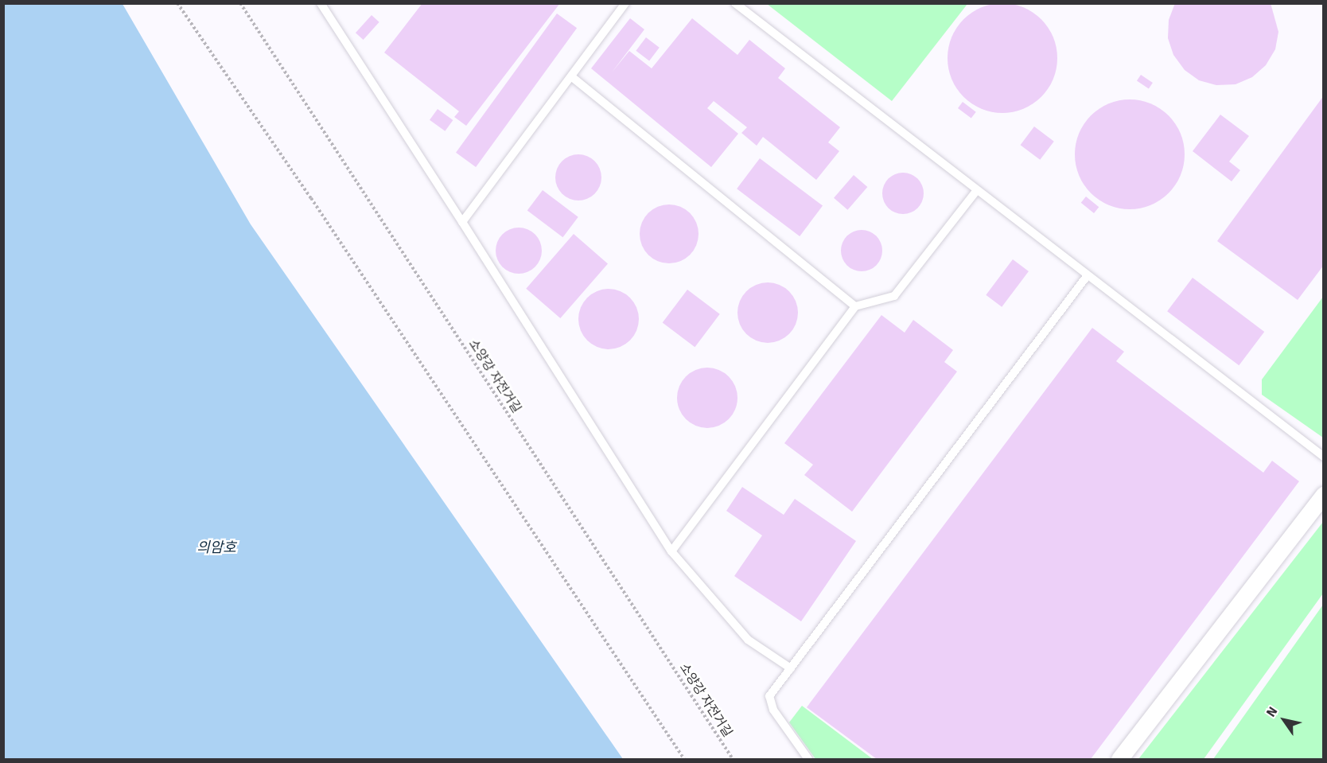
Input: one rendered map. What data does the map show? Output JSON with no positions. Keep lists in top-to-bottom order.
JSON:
{
  "streets": {
    "path": ["소양강 자전거길"]
  },
  "water": ["의암호"],
  "north": "top left"
}
